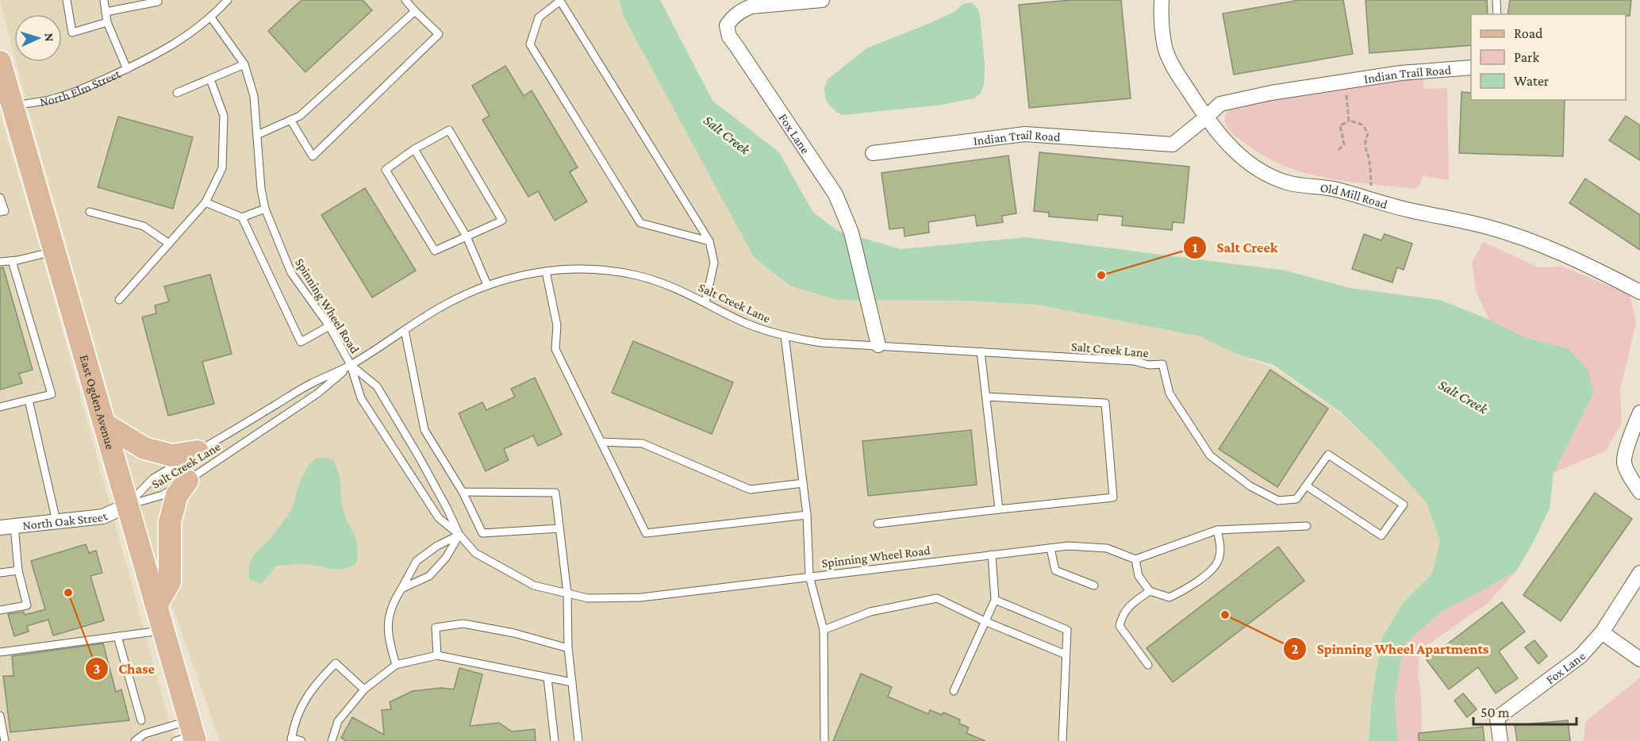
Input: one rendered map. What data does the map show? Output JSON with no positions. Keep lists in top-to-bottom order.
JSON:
{
  "streets": {
    "main road": ["East Ogden Avenue"],
    "street": [
      "Indian Trail Road",
      "Fox Lane",
      "Old Mill Road",
      "North Oak Street"
    ],
    "lane": ["North Elm Street", "Salt Creek Lane", "Spinning Wheel Road"]
  },
  "crossings": [
    ["Indian Trail Road", "Old Mill Road"],
    ["North Elm Street", "Spinning Wheel Road"],
    ["North Elm Street", "East Ogden Avenue"],
    ["Fox Lane", "Salt Creek Lane"],
    ["Salt Creek Lane", "Spinning Wheel Road"],
    ["Salt Creek Lane", "East Ogden Avenue"],
    ["Salt Creek Lane", "North Oak Street"],
    ["East Ogden Avenue", "North Oak Street"]
  ],
  "water": ["Salt Creek"],
  "places": ["Salt Creek", "Chase", "Spinning Wheel Apartments"],
  "legend": ["Road", "Park", "Water"],
  "scale_bar": "50 m",
  "north": "right"
}
